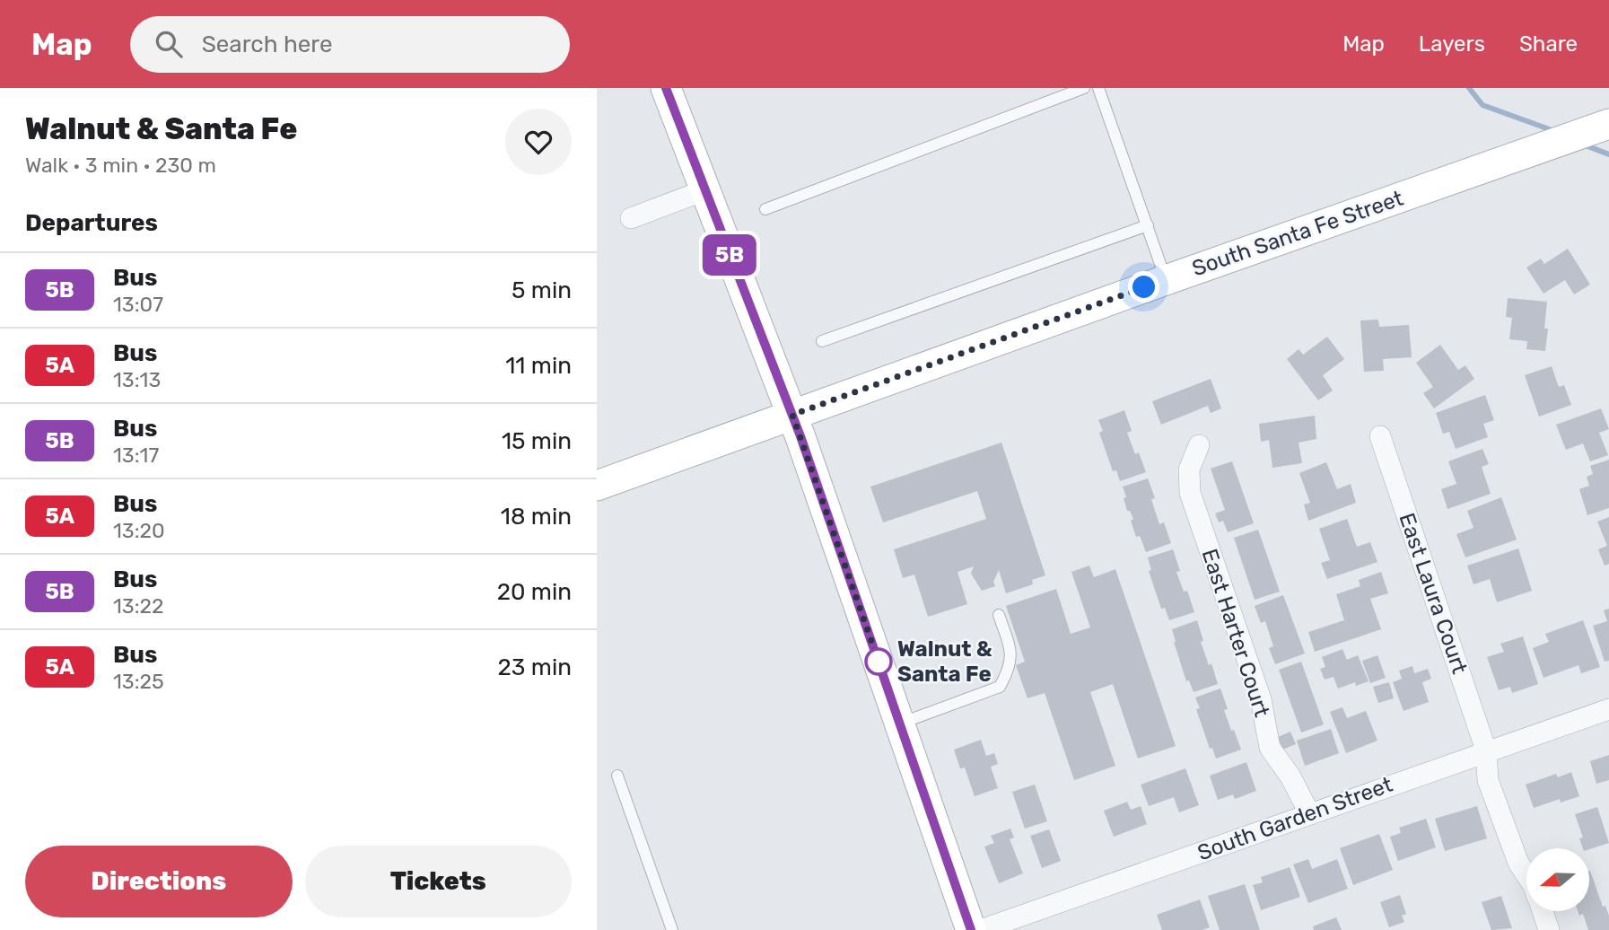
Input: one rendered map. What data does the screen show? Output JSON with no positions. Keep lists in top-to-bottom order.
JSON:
{
  "streets": {
    "street": [
      "South Santa Fe Street",
      "East Laura Court",
      "East Harter Court",
      "South Garden Street"
    ]
  },
  "crossings": [
    ["East Laura Court", "South Garden Street"],
    ["East Harter Court", "South Garden Street"]
  ],
  "places": ["Walnut & Santa Fe"],
  "lines": ["bus line 5B"],
  "north": "left",
  "page": {
    "header": "Map",
    "search": "Search here",
    "nav": ["Map", "Layers", "Share"],
    "heading": [
      ["Walnut & Santa Fe", "Walk · 3 min · 230 m"],
      "Departures"
    ],
    "on_map": "5B",
    "list": [
      {
        "mark": "5B",
        "name": "Bus",
        "note": "13:07",
        "value": "5 min"
      },
      {
        "mark": "5A",
        "name": "Bus",
        "note": "13:13",
        "value": "11 min"
      },
      {
        "mark": "5B",
        "name": "Bus",
        "note": "13:17",
        "value": "15 min"
      },
      {
        "mark": "5A",
        "name": "Bus",
        "note": "13:20",
        "value": "18 min"
      },
      {
        "mark": "5B",
        "name": "Bus",
        "note": "13:22",
        "value": "20 min"
      },
      {
        "mark": "5A",
        "name": "Bus",
        "note": "13:25",
        "value": "23 min"
      }
    ],
    "buttons": ["Directions", "Tickets"]
  }
}
